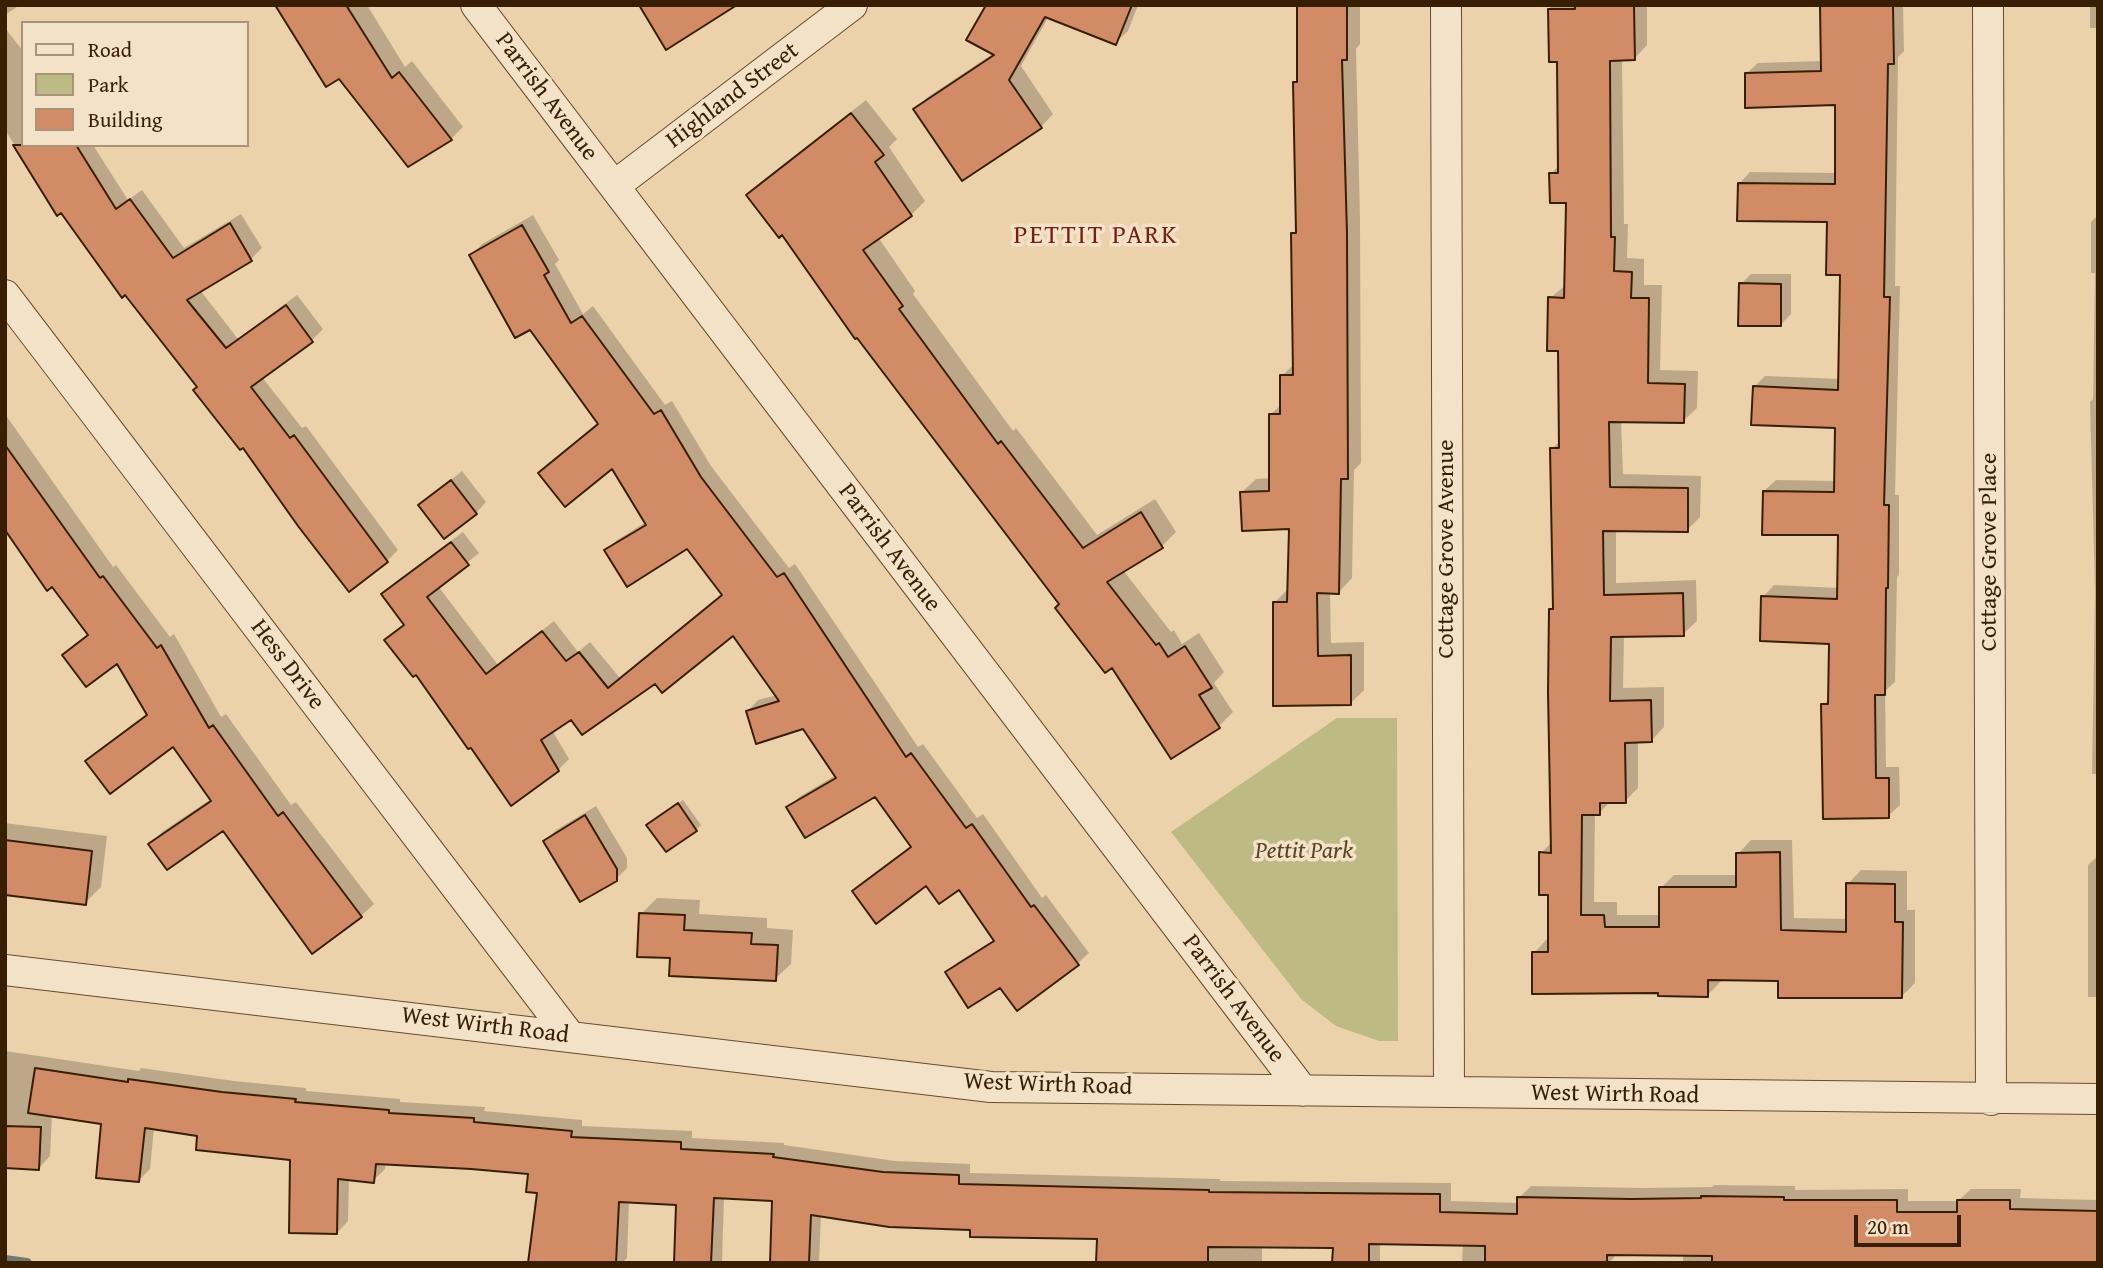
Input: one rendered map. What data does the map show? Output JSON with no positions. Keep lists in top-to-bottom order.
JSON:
{
  "streets": {
    "street": [
      "Highland Street",
      "Parrish Avenue",
      "Cottage Grove Avenue",
      "Cottage Grove Place",
      "Hess Drive",
      "West Wirth Road"
    ]
  },
  "crossings": [
    ["Highland Street", "Parrish Avenue"],
    ["Parrish Avenue", "West Wirth Road"],
    ["Cottage Grove Avenue", "West Wirth Road"],
    ["Cottage Grove Place", "West Wirth Road"],
    ["Hess Drive", "West Wirth Road"]
  ],
  "districts": ["PETTIT PARK"],
  "parks": ["Pettit Park"],
  "legend": ["Road", "Park", "Building"],
  "scale_bar": "20 m"
}
